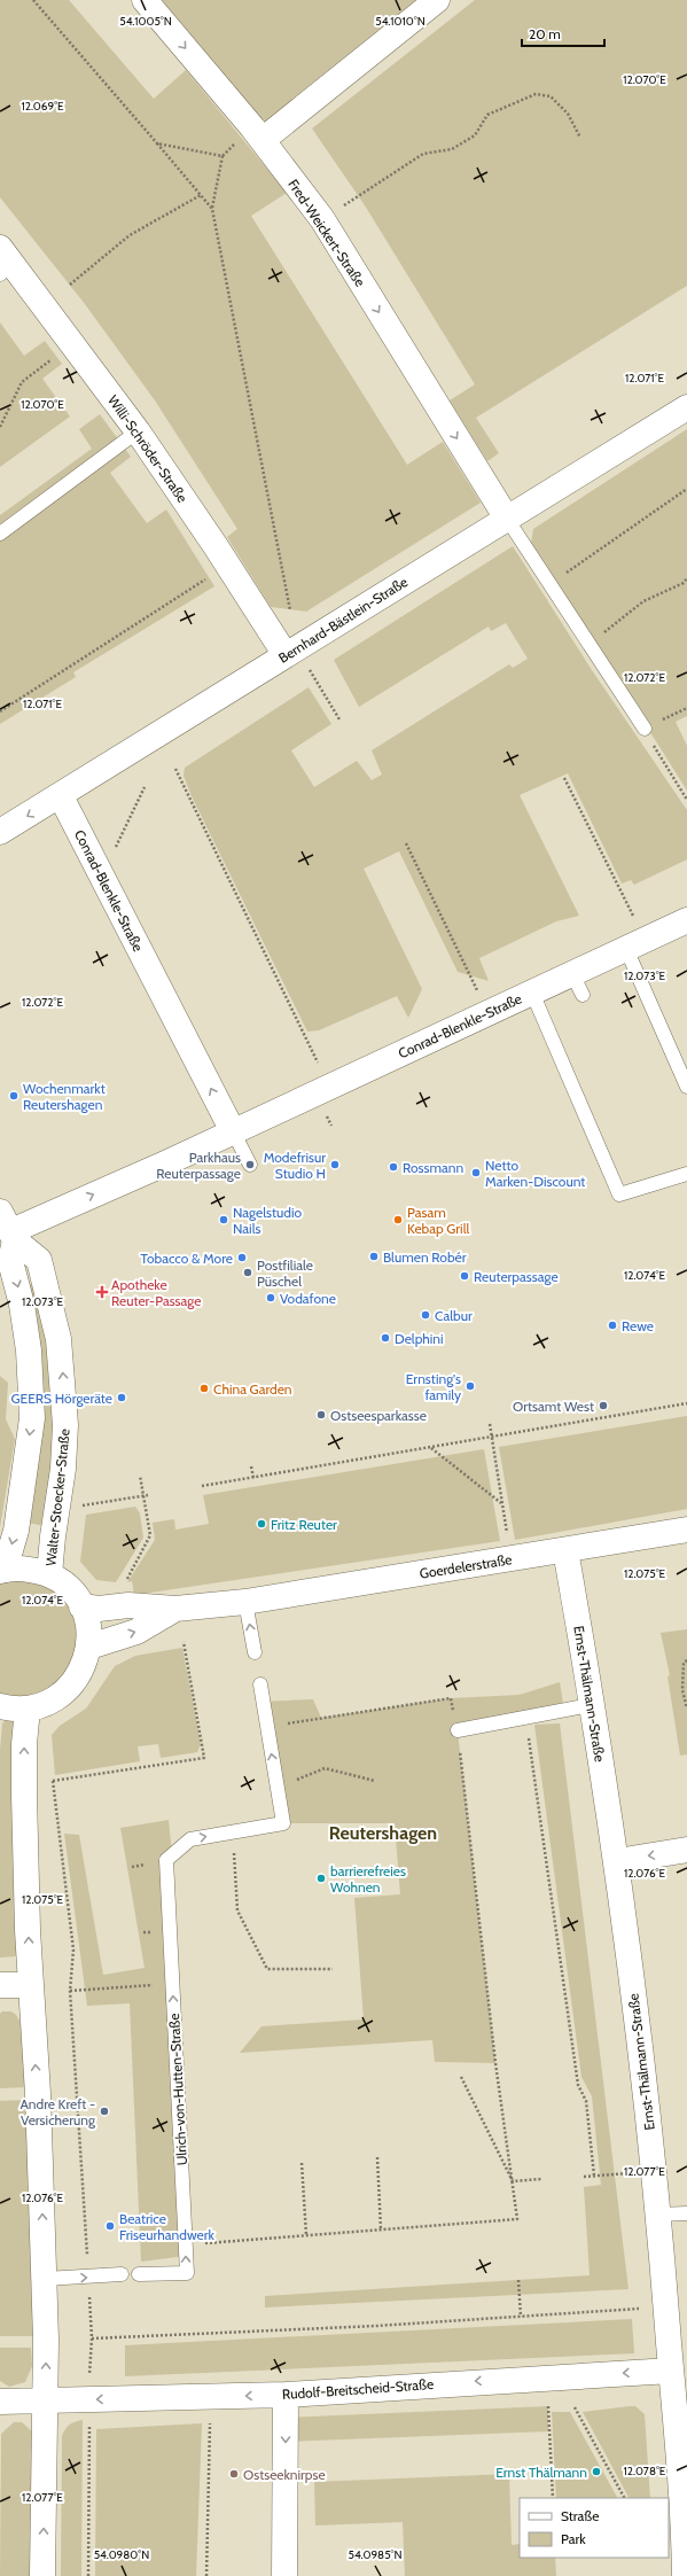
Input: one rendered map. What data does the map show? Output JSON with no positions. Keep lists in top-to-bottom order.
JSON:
{
  "streets": {
    "street": [
      "Fred-Weickert-Straße",
      "Willi-Schröder-Straße",
      "Bernhard-Bästlein-Straße",
      "Conrad-Blenkle-Straße",
      "Walter-Stoecker-Straße",
      "Goerdelerstraße",
      "Ernst-Thälmann-Straße",
      "Rudolf-Breitscheid-Straße"
    ],
    "lane": ["Ulrich-von-Hutten-Straße"]
  },
  "crossings": [
    ["Fred-Weickert-Straße", "Bernhard-Bästlein-Straße"],
    ["Willi-Schröder-Straße", "Bernhard-Bästlein-Straße"],
    ["Bernhard-Bästlein-Straße", "Conrad-Blenkle-Straße"],
    ["Conrad-Blenkle-Straße", "Walter-Stoecker-Straße"],
    ["Goerdelerstraße", "Ernst-Thälmann-Straße"],
    ["Ernst-Thälmann-Straße", "Rudolf-Breitscheid-Straße"]
  ],
  "one_way": ["Fred-Weickert-Straße", "Ulrich-von-Hutten-Straße", "Rudolf-Breitscheid-Straße"],
  "districts": ["Reutershagen"],
  "places": {
    "other": [
      "Wochenmarkt Reutershagen",
      "Parkhaus Reuterpassage",
      "Modefrisur Studio H",
      "Rossmann",
      "Netto Marken-Discount",
      "Nagelstudio Nails",
      "Pasam Kebap Grill",
      "Blumen Robér",
      "Tobacco & More",
      "Postfiliale Püschel",
      "Reuterpassage",
      "Vodafone",
      "Calbur",
      "Rewe",
      "Delphini",
      "Ernsting's family",
      "China Garden",
      "GEERS Hörgeräte",
      "Ortsamt West",
      "Ostseesparkasse",
      "Fritz Reuter",
      "barrierefreies Wohnen",
      "Andre Kreft - Versicherung",
      "Beatrice Friseurhandwerk",
      "Ernst Thälmann",
      "Ostseeknirpse"
    ],
    "health": ["Apotheke Reuter-Passage"]
  },
  "legend": ["Straße", "Park"],
  "scale_bar": "20 m",
  "coordinates": [
    "54.1005°N",
    "54.1010°N",
    "12.070°E",
    "12.069°E",
    "12.071°E",
    "12.072°E",
    "12.073°E",
    "12.074°E",
    "12.075°E",
    "12.076°E",
    "12.077°E",
    "12.078°E",
    "54.0980°N",
    "54.0985°N"
  ]
}
